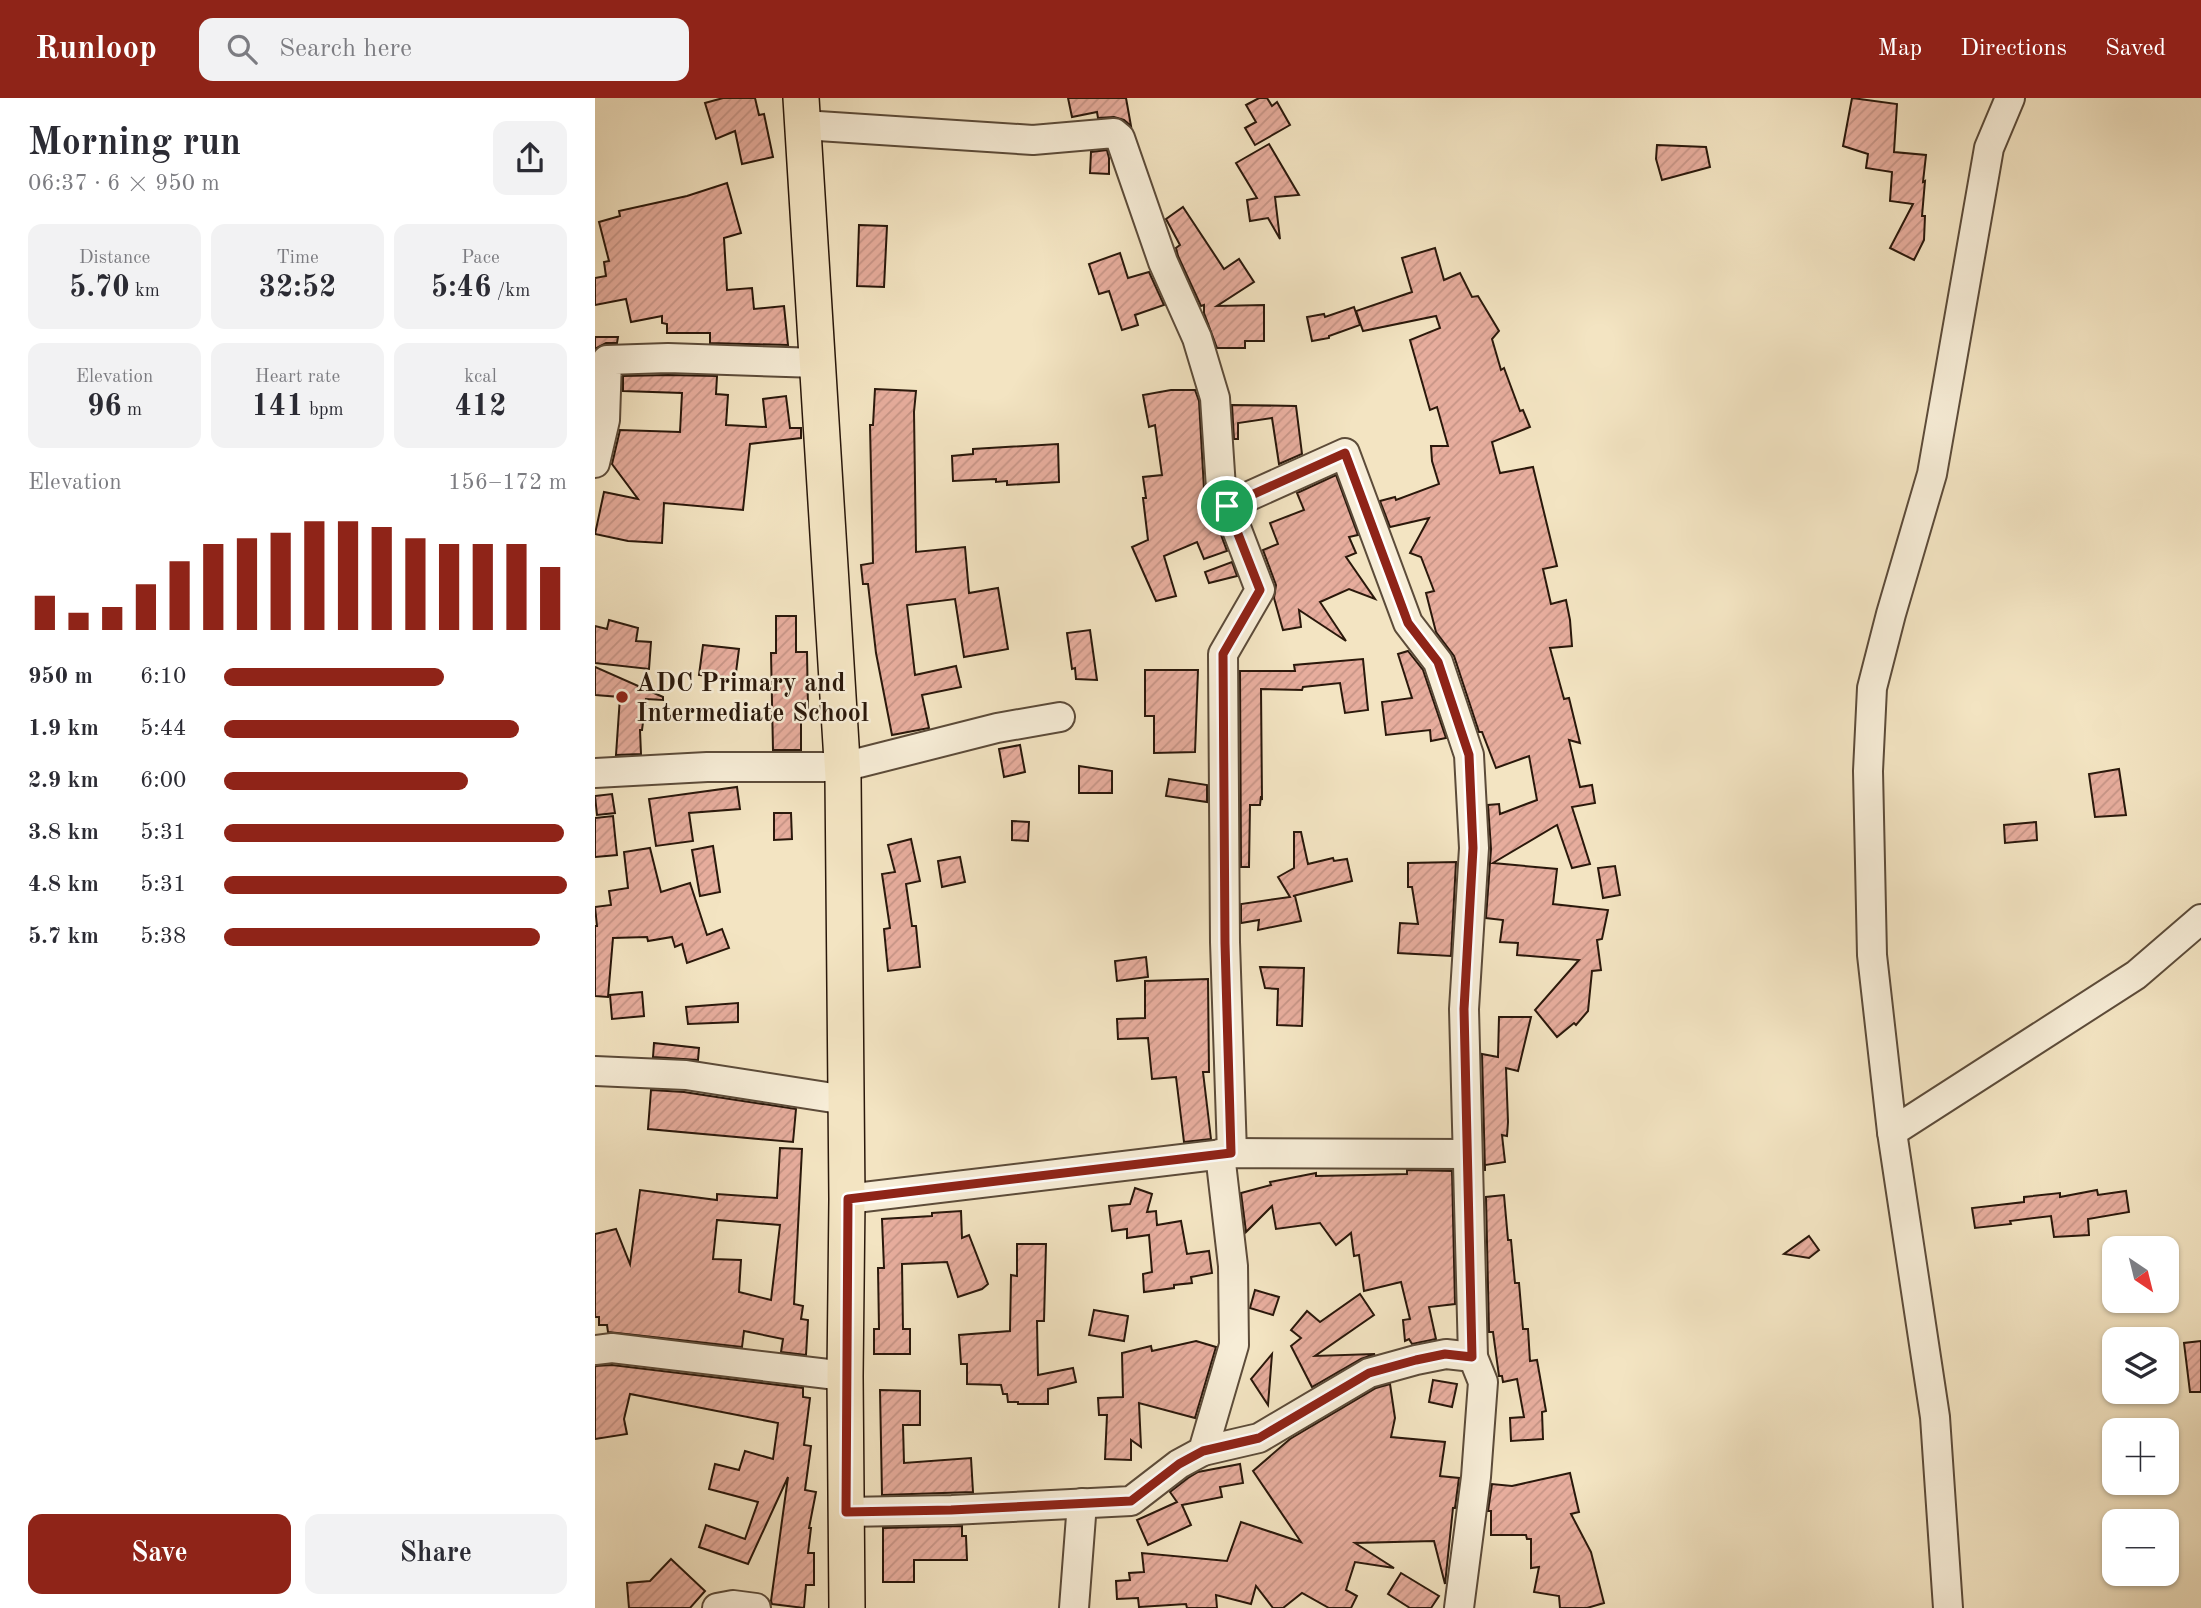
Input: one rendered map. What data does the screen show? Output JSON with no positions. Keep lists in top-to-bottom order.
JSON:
{
  "places": ["ADC Primary and Intermediate School"],
  "north": "bottom right",
  "page": {
    "header": "Runloop",
    "search": "Search here",
    "nav": ["Map", "Directions", "Saved"],
    "heading": ["Morning run", "06:37 · 6 × 950 m"],
    "stats": [
      ["Distance", "5.70 km"],
      ["Time", "32:52"],
      ["Pace", "5:46 /km"],
      ["Elevation", "96 m"],
      ["Heart rate", "141 bpm"],
      ["kcal", "412"]
    ],
    "chart": ["Elevation", "156–172 m"],
    "list": [
      {
        "name": "950 m",
        "note": "6:10"
      },
      {
        "name": "1.9 km",
        "note": "5:44"
      },
      {
        "name": "2.9 km",
        "note": "6:00"
      },
      {
        "name": "3.8 km",
        "note": "5:31"
      },
      {
        "name": "4.8 km",
        "note": "5:31"
      },
      {
        "name": "5.7 km",
        "note": "5:38"
      }
    ],
    "map_buttons": ["+", "−"],
    "buttons": ["Save", "Share"]
  }
}
